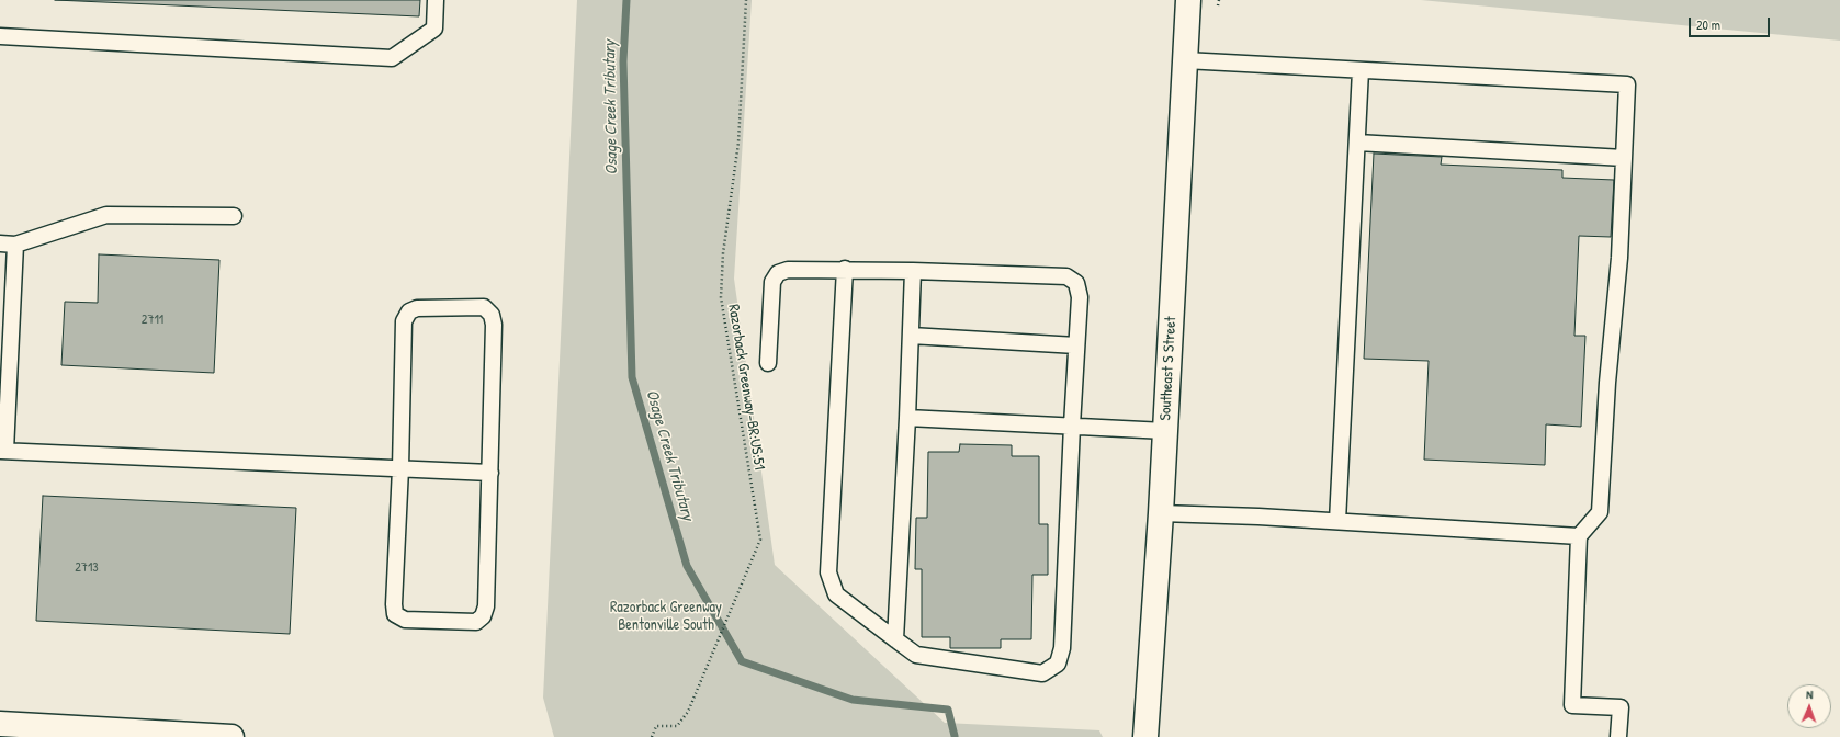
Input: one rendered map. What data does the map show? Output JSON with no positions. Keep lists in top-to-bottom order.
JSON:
{
  "streets": {
    "street": ["Southeast S Street"],
    "path": ["Razorback Greenway-BR:US:51"]
  },
  "water": ["Osage Creek Tributary"],
  "parks": ["Razorback Greenway Bentonville South"],
  "house_numbers": ["2711", "2713"],
  "scale_bar": "20 m",
  "north": "top"
}
